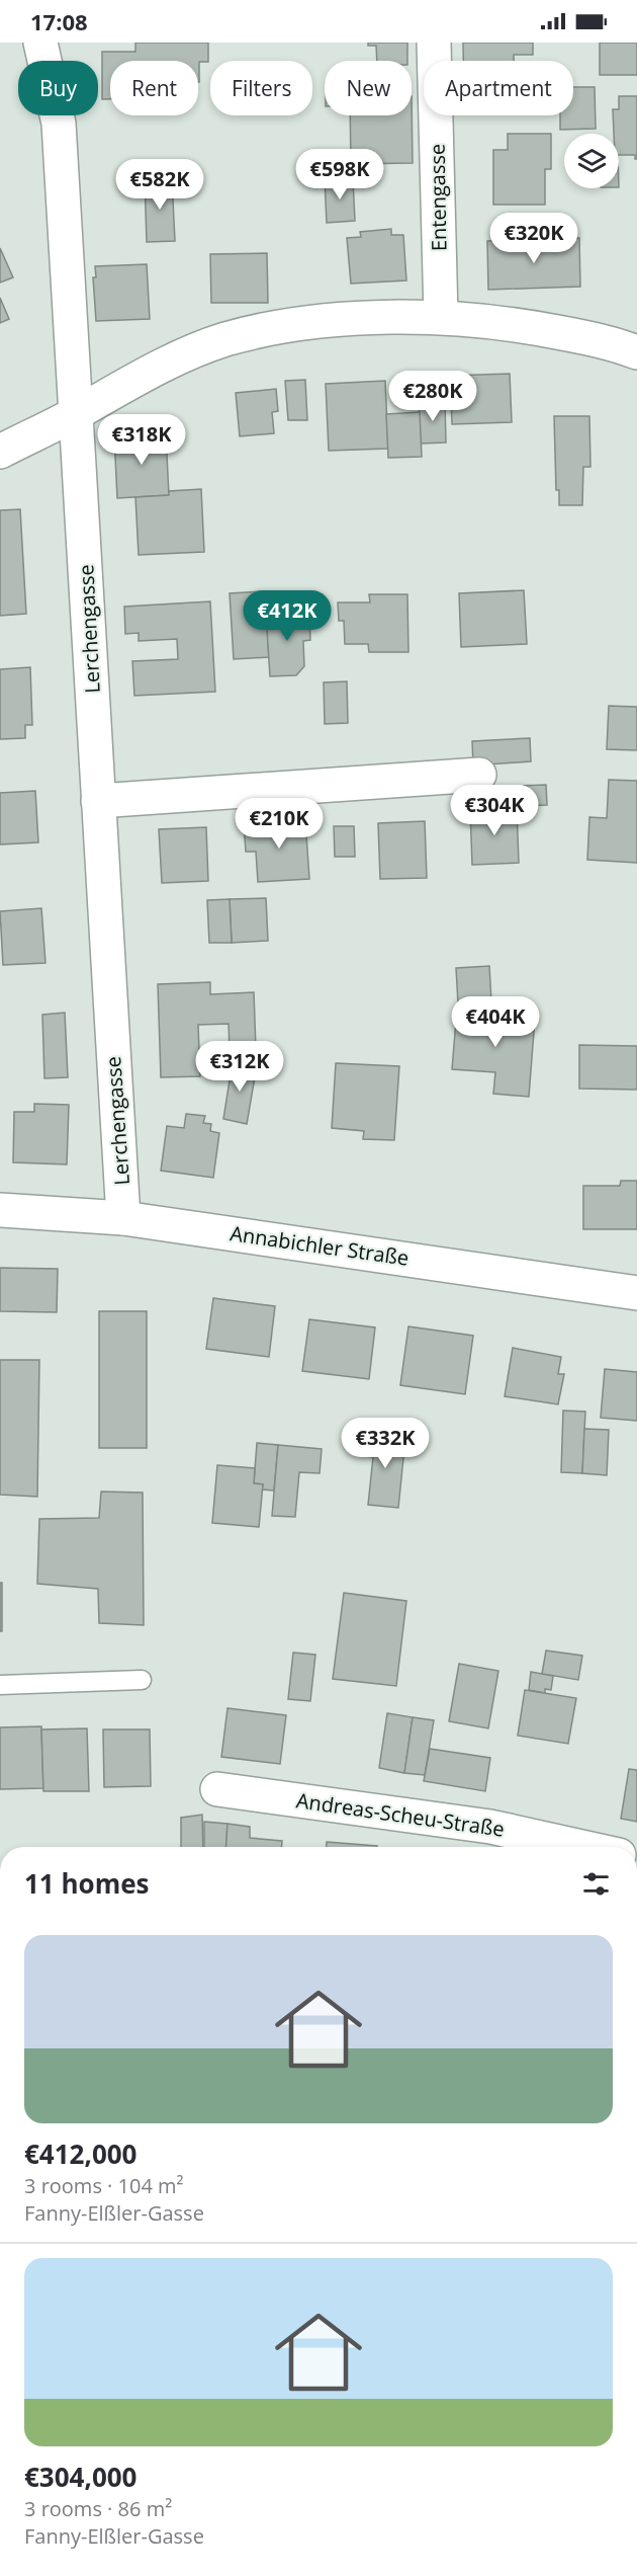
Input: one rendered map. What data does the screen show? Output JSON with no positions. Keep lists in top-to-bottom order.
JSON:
{
  "streets": {
    "street": [
      "Entengasse",
      "Lerchengasse",
      "Annabichler Straße",
      "Andreas-Scheu-Straße"
    ]
  },
  "crossings": [
    ["Lerchengasse", "Annabichler Straße"]
  ],
  "page": {
    "status": "17:08",
    "chip": [
      "Buy",
      "Rent",
      "Filters",
      "New",
      "Apartment"
    ],
    "price": [
      "€598K",
      "€582K",
      "€320K",
      "€280K",
      "€318K",
      "€412K",
      "€304K",
      "€210K",
      "€404K",
      "€312K",
      "€332K"
    ],
    "heading": "11 homes",
    "list": [
      {
        "name": "€412,000",
        "note": "3 rooms · 104 m² · Fanny-Elßler-Gasse"
      },
      {
        "name": "€304,000",
        "note": "3 rooms · 86 m² · Fanny-Elßler-Gasse"
      }
    ]
  }
}
